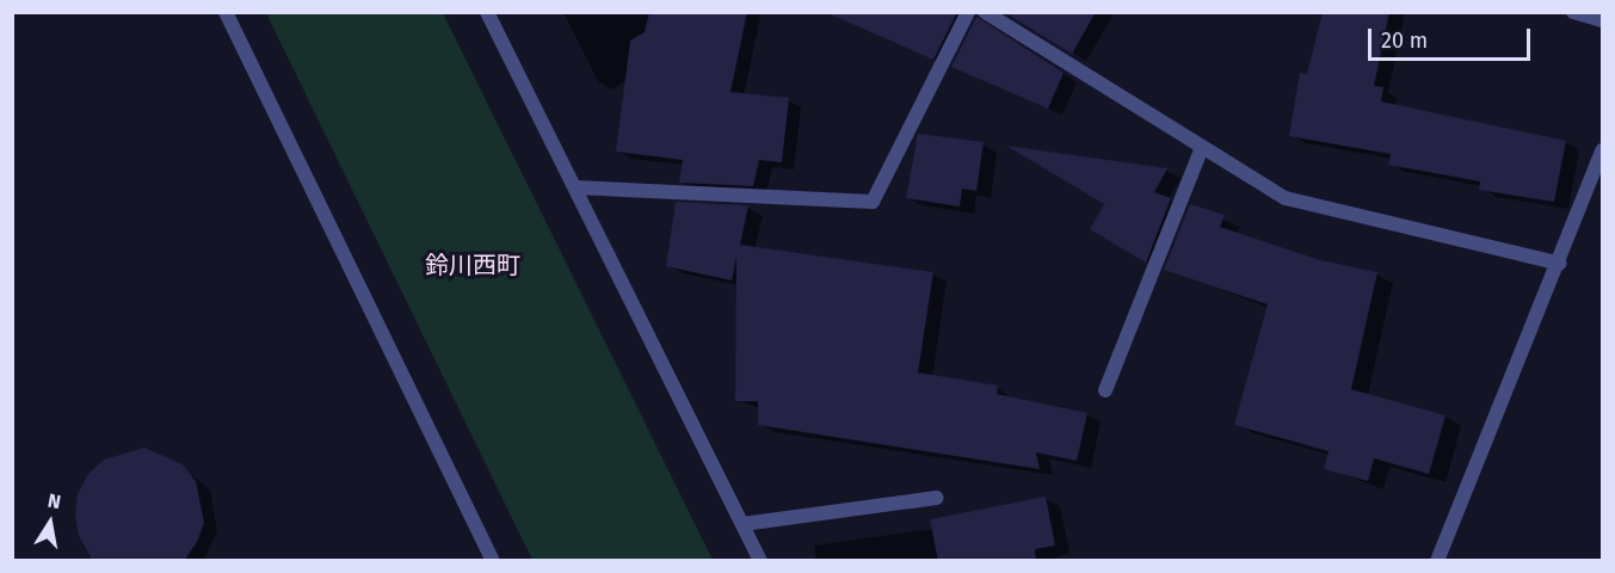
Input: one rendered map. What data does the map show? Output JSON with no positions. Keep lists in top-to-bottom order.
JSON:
{
  "districts": ["鈴川西町"],
  "scale_bar": "20 m",
  "north": "top"
}
